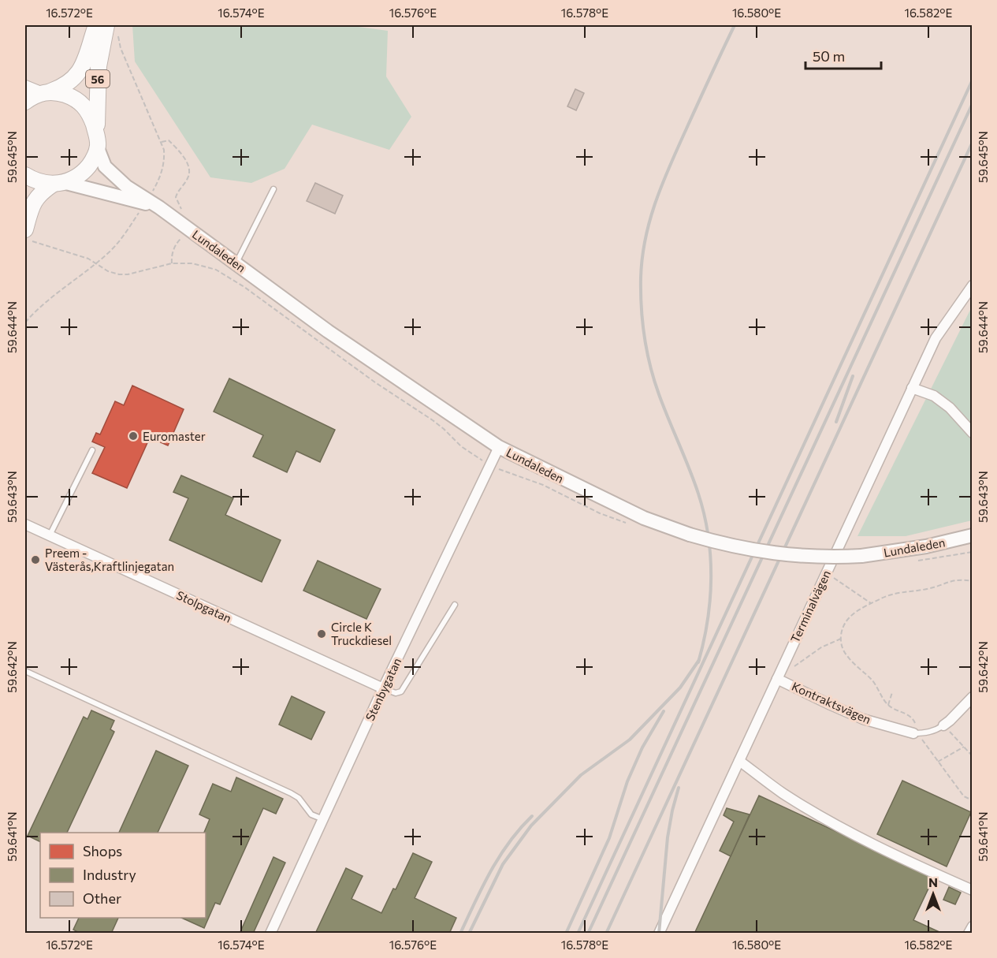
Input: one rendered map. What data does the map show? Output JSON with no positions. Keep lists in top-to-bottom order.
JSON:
{
  "streets": {
    "highway": ["56"],
    "main road": ["Lundaleden"],
    "street": [
      "Stolpgatan",
      "Terminalvägen",
      "Stenbygatan",
      "Kontraktsvägen"
    ]
  },
  "crossings": [
    ["56", "Lundaleden"],
    ["Lundaleden", "Stenbygatan"],
    ["Stolpgatan", "Stenbygatan"],
    ["Terminalvägen", "Kontraktsvägen"]
  ],
  "places": ["Euromaster", "Preem - Västerås,Kraftlinjegatan", "Circle K Truckdiesel"],
  "legend": ["Shops", "Industry", "Other"],
  "scale_bar": "50 m",
  "north": "top",
  "coordinates": [
    "16.572°E",
    "16.574°E",
    "16.576°E",
    "16.578°E",
    "16.580°E",
    "16.582°E",
    "59.645°N",
    "59.644°N",
    "59.643°N",
    "59.642°N",
    "59.641°N"
  ]
}
